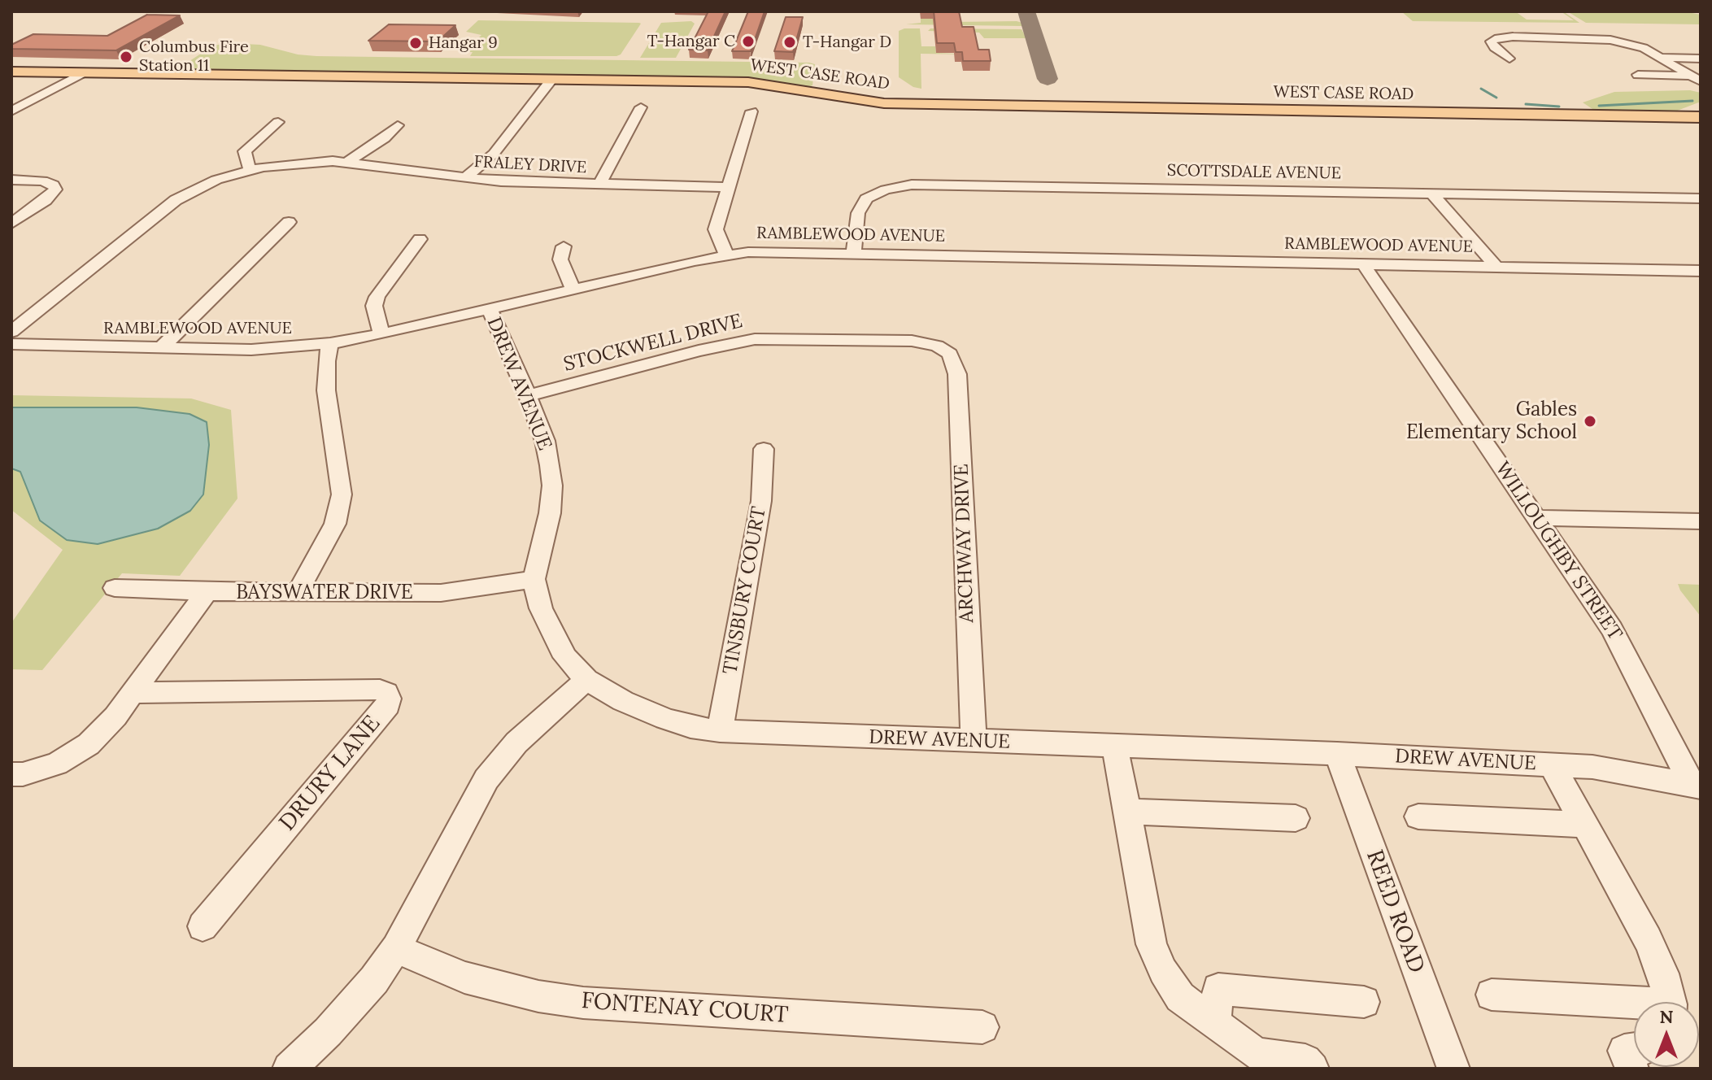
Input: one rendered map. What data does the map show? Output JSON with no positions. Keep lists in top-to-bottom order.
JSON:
{
  "streets": {
    "main road": ["WEST CASE ROAD"],
    "street": [
      "FRALEY DRIVE",
      "SCOTTSDALE AVENUE",
      "RAMBLEWOOD AVENUE",
      "STOCKWELL DRIVE",
      "DREW AVENUE",
      "ARCHWAY DRIVE",
      "WILLOUGHBY STREET",
      "TINSBURY COURT",
      "BAYSWATER DRIVE",
      "DRURY LANE",
      "REED ROAD",
      "FONTENAY COURT"
    ]
  },
  "crossings": [
    ["SCOTTSDALE AVENUE", "RAMBLEWOOD AVENUE"],
    ["RAMBLEWOOD AVENUE", "DREW AVENUE"],
    ["RAMBLEWOOD AVENUE", "WILLOUGHBY STREET"],
    ["STOCKWELL DRIVE", "DREW AVENUE"],
    ["STOCKWELL DRIVE", "ARCHWAY DRIVE"],
    ["DREW AVENUE", "ARCHWAY DRIVE"],
    ["DREW AVENUE", "WILLOUGHBY STREET"],
    ["DREW AVENUE", "TINSBURY COURT"],
    ["DREW AVENUE", "BAYSWATER DRIVE"],
    ["DREW AVENUE", "REED ROAD"]
  ],
  "places": [
    "T-Hangar C",
    "T-Hangar D",
    "Hangar 9",
    "Columbus Fire Station 11",
    "Gables Elementary School"
  ],
  "north": "top"
}
